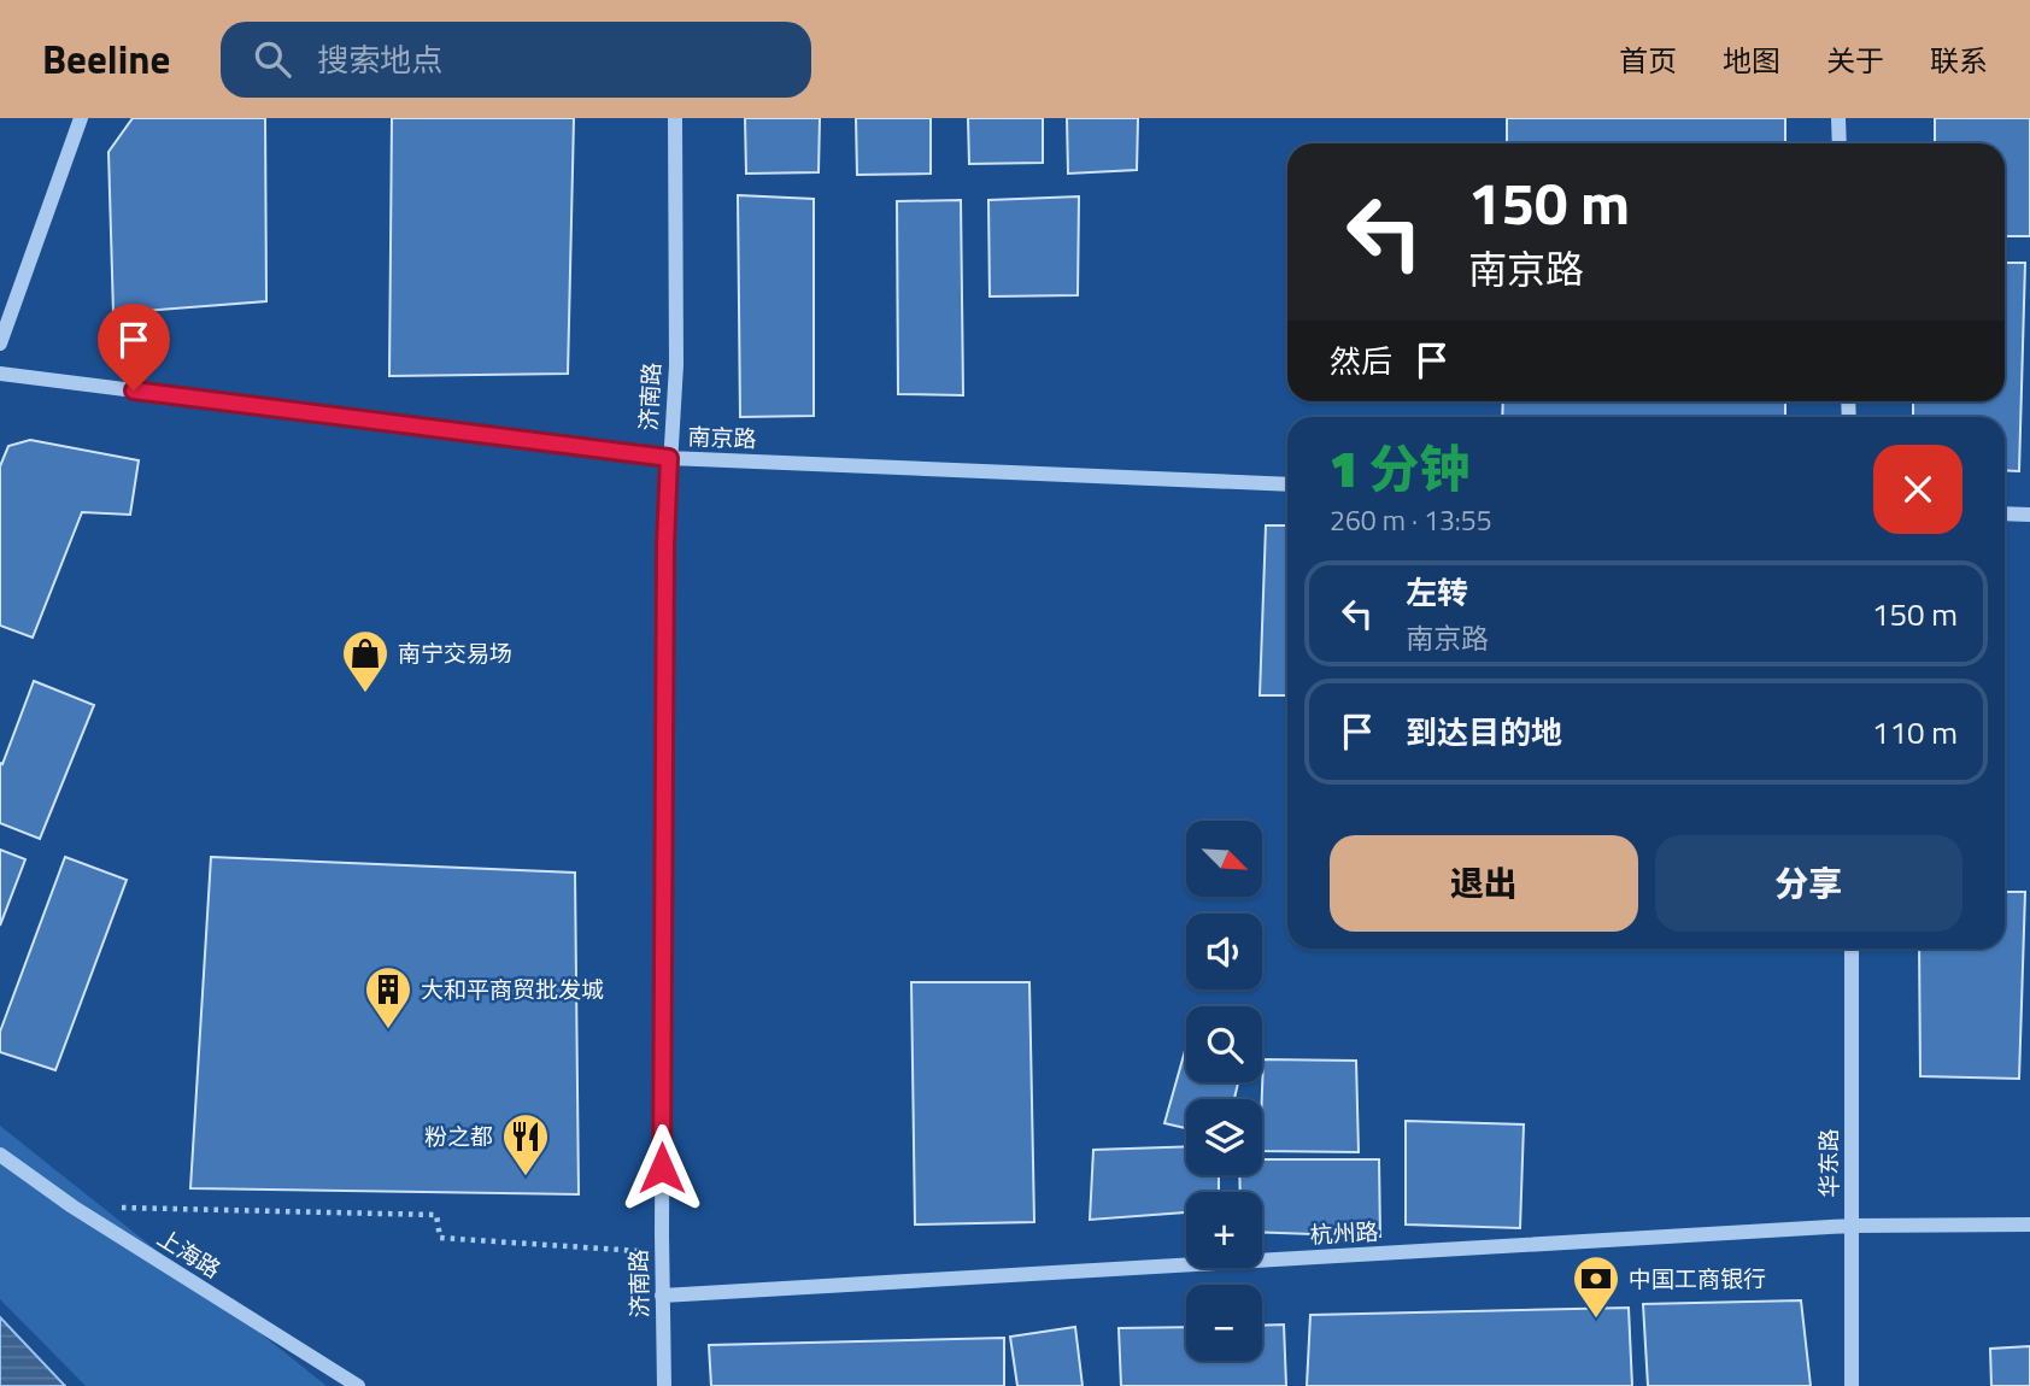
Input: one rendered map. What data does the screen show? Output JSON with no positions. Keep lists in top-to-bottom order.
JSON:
{
  "streets": {
    "street": [
      "济南路",
      "南京路",
      "华东路",
      "杭州路",
      "上海路"
    ]
  },
  "crossings": [
    ["济南路", "南京路"],
    ["济南路", "杭州路"],
    ["华东路", "杭州路"]
  ],
  "places": {
    "shop": ["南宁交易场"],
    "building": ["大和平商贸批发城"],
    "restaurant": ["粉之都"],
    "bank": ["中国工商银行"]
  },
  "north": "bottom right",
  "page": {
    "header": "Beeline",
    "search": "搜索地点",
    "nav": [
      "首页",
      "地图",
      "关于",
      "联系"
    ],
    "turn": ["150 m", "南京路"],
    "then": "然后",
    "heading": ["1 分钟", "260 m · 13:55"],
    "list": [
      {
        "name": "左转",
        "note": "南京路",
        "value": "150 m"
      },
      {
        "name": "到达目的地",
        "value": "110 m"
      }
    ],
    "buttons": ["退出", "分享"],
    "map_buttons": ["+", "−"]
  }
}
